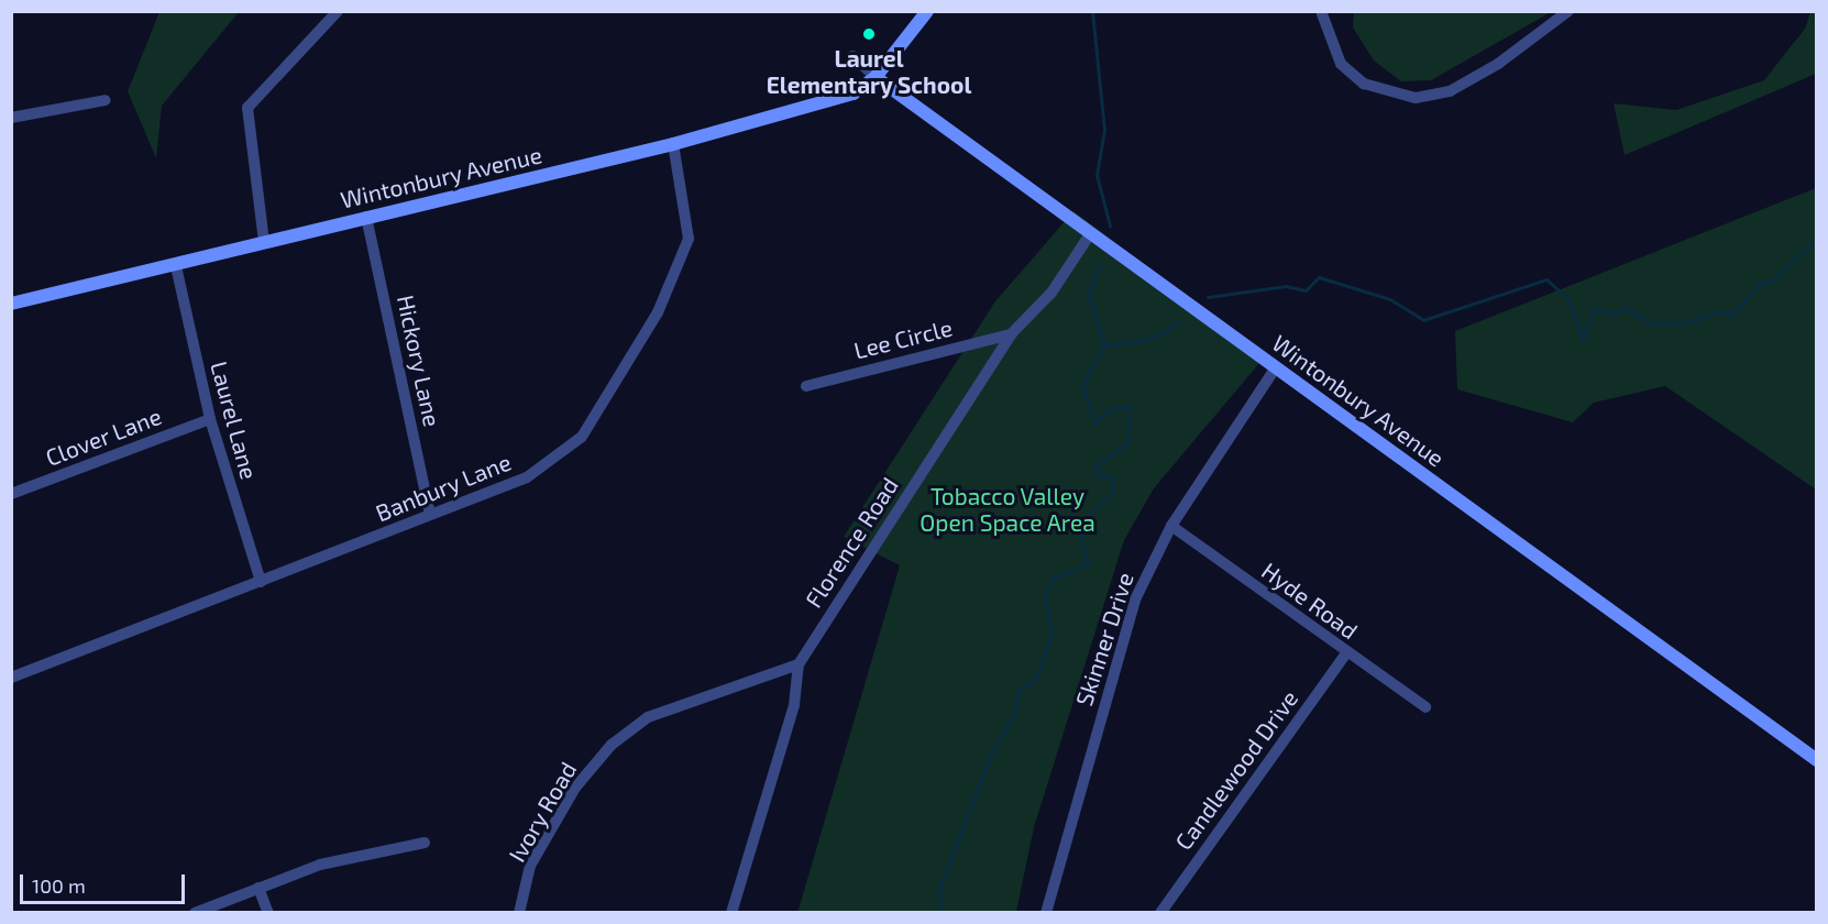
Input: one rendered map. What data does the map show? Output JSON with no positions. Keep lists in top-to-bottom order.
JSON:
{
  "streets": {
    "street": [
      "Wintonbury Avenue",
      "Lee Circle",
      "Hickory Lane",
      "Laurel Lane",
      "Clover Lane",
      "Banbury Lane",
      "Florence Road",
      "Hyde Road",
      "Skinner Drive",
      "Candlewood Drive",
      "Ivory Road"
    ]
  },
  "crossings": [
    ["Wintonbury Avenue", "Hickory Lane"],
    ["Wintonbury Avenue", "Laurel Lane"],
    ["Wintonbury Avenue", "Banbury Lane"],
    ["Wintonbury Avenue", "Florence Road"],
    ["Wintonbury Avenue", "Skinner Drive"],
    ["Lee Circle", "Florence Road"],
    ["Hickory Lane", "Banbury Lane"],
    ["Laurel Lane", "Clover Lane"],
    ["Laurel Lane", "Banbury Lane"],
    ["Florence Road", "Ivory Road"],
    ["Hyde Road", "Skinner Drive"],
    ["Hyde Road", "Candlewood Drive"]
  ],
  "parks": ["Tobacco Valley Open Space Area"],
  "places": ["Laurel Elementary School"],
  "scale_bar": "100 m"
}
